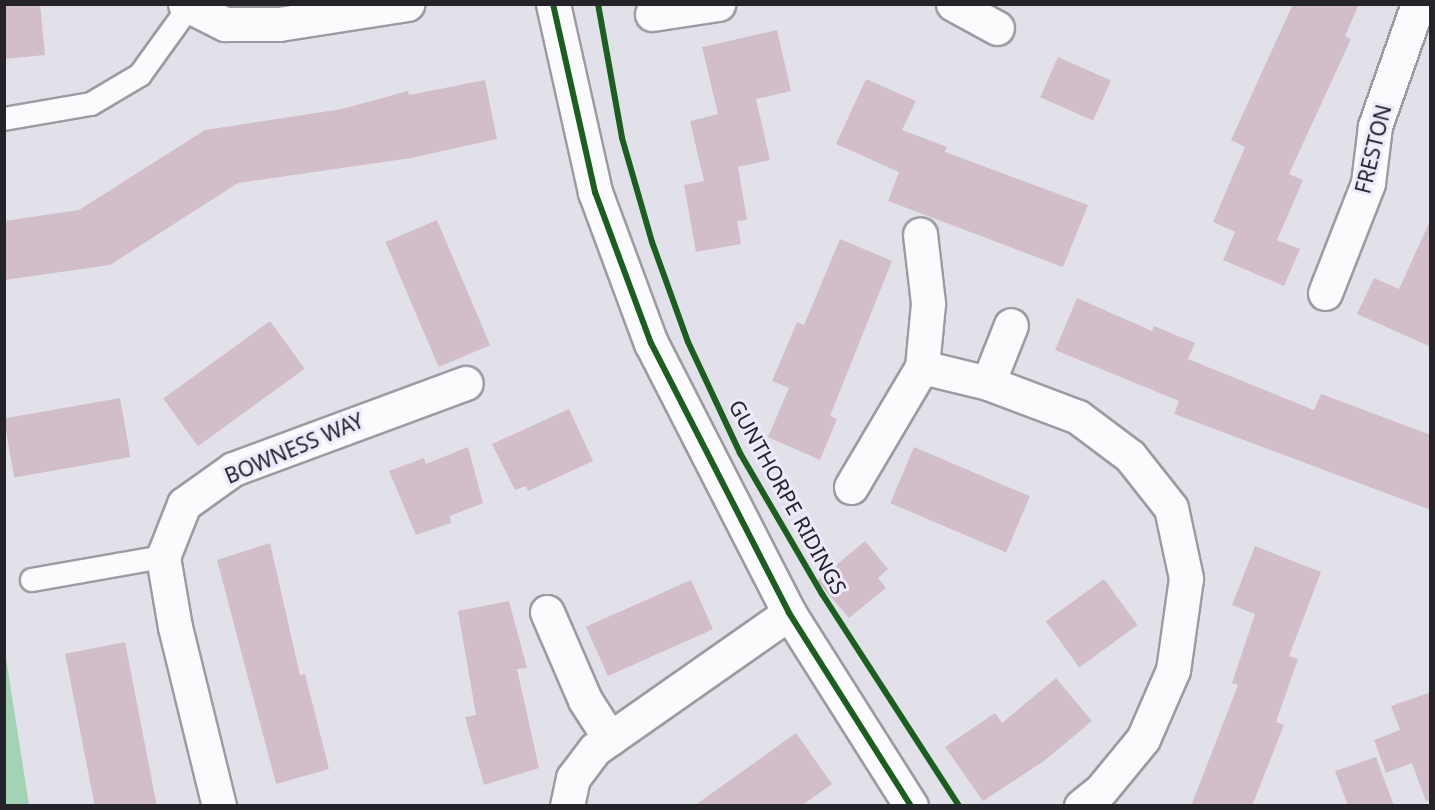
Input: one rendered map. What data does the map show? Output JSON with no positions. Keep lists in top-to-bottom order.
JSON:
{
  "streets": {
    "street": ["FRESTON", "BOWNESS WAY"],
    "cycle path": ["GUNTHORPE RIDINGS"]
  }
}
